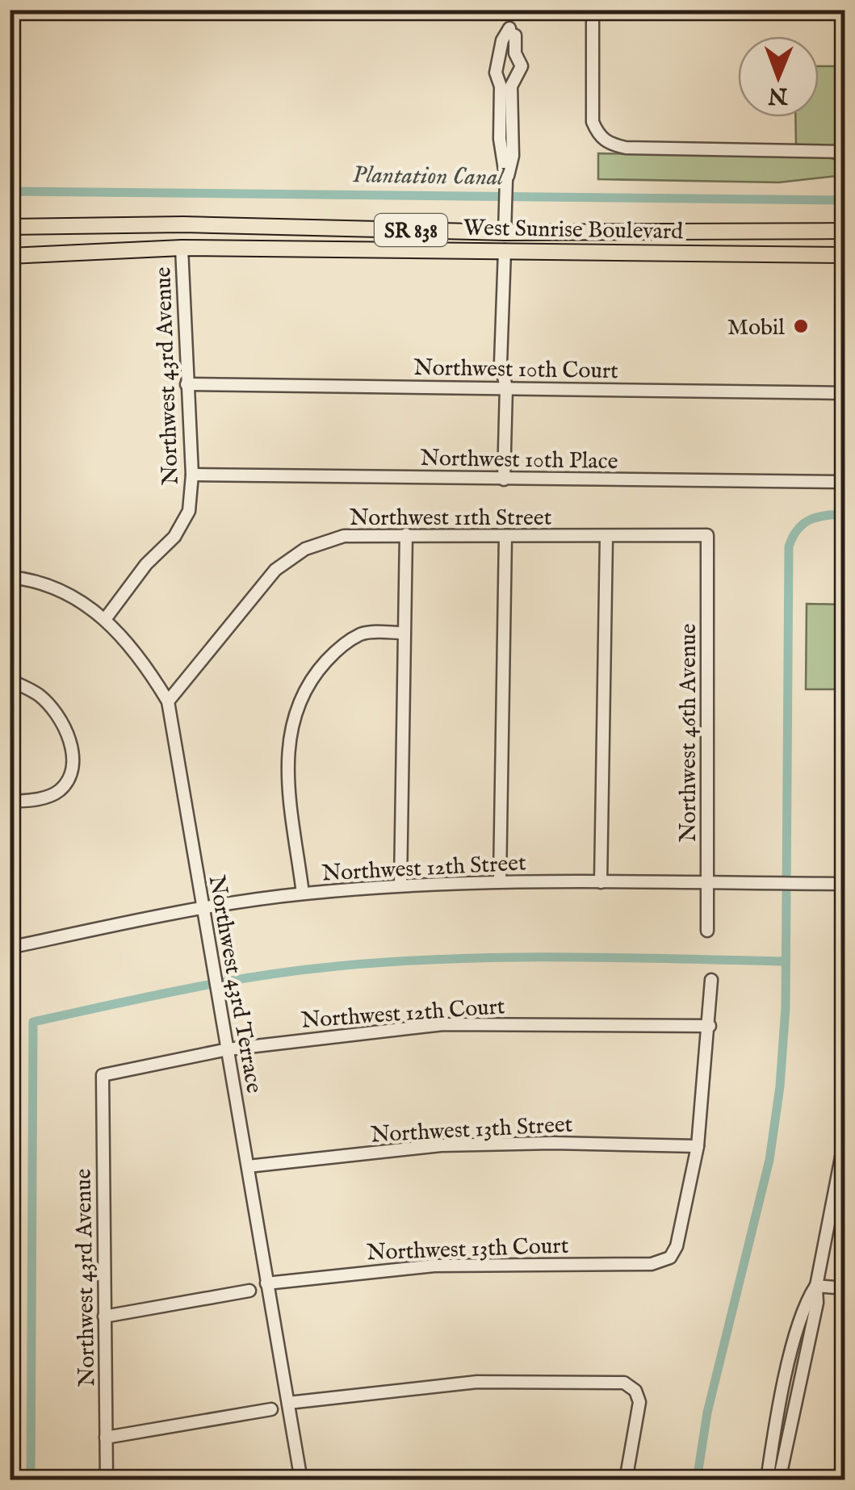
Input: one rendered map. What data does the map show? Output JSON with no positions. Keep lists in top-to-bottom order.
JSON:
{
  "streets": {
    "main road": ["West Sunrise Boulevard", "SR 838"],
    "street": [
      "Northwest 10th Court",
      "Northwest 43rd Avenue",
      "Northwest 10th Place",
      "Northwest 11th Street",
      "Northwest 46th Avenue",
      "Northwest 12th Street",
      "Northwest 43rd Terrace",
      "Northwest 12th Court",
      "Northwest 13th Street",
      "Northwest 13th Court"
    ]
  },
  "crossings": [
    ["West Sunrise Boulevard", "Northwest 43rd Avenue"],
    ["Northwest 10th Court", "Northwest 43rd Avenue"],
    ["Northwest 43rd Avenue", "Northwest 10th Place"],
    ["Northwest 43rd Avenue", "Northwest 43rd Terrace"],
    ["Northwest 43rd Avenue", "Northwest 12th Court"],
    ["Northwest 11th Street", "Northwest 46th Avenue"],
    ["Northwest 11th Street", "Northwest 43rd Terrace"],
    ["Northwest 46th Avenue", "Northwest 12th Street"],
    ["Northwest 12th Street", "Northwest 43rd Terrace"],
    ["Northwest 43rd Terrace", "Northwest 12th Court"],
    ["Northwest 43rd Terrace", "Northwest 13th Street"],
    ["Northwest 43rd Terrace", "Northwest 13th Court"],
    ["Northwest 13th Street", "Northwest 13th Court"]
  ],
  "water": ["Plantation Canal"],
  "places": ["Mobil"],
  "north": "bottom"
}
